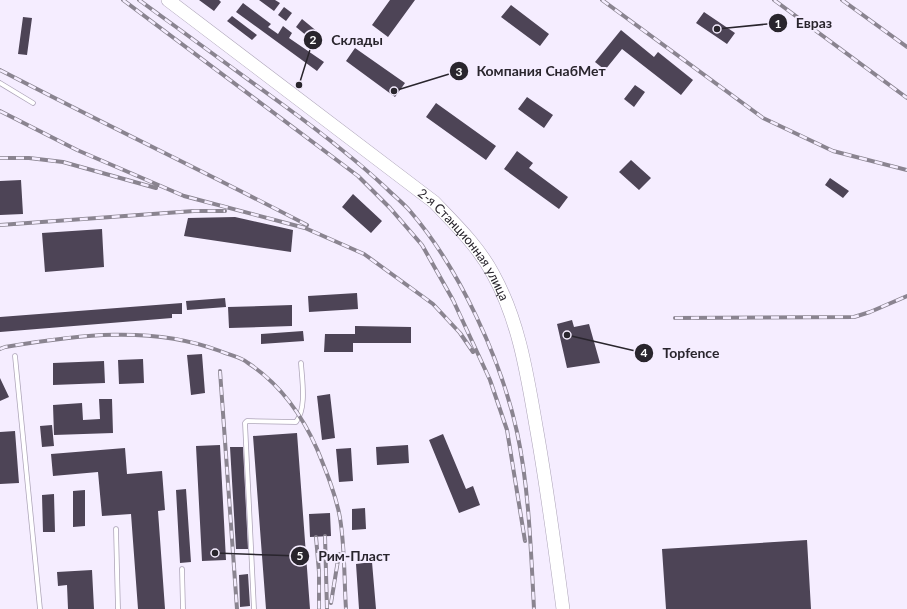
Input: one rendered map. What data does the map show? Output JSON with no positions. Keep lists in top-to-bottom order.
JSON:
{
  "streets": {
    "main road": ["2-я Станционная улица"]
  },
  "places": [
    "Евраз",
    "Склады",
    "Компания СнабМет",
    "Topfence",
    "Рим-Пласт"
  ]
}
